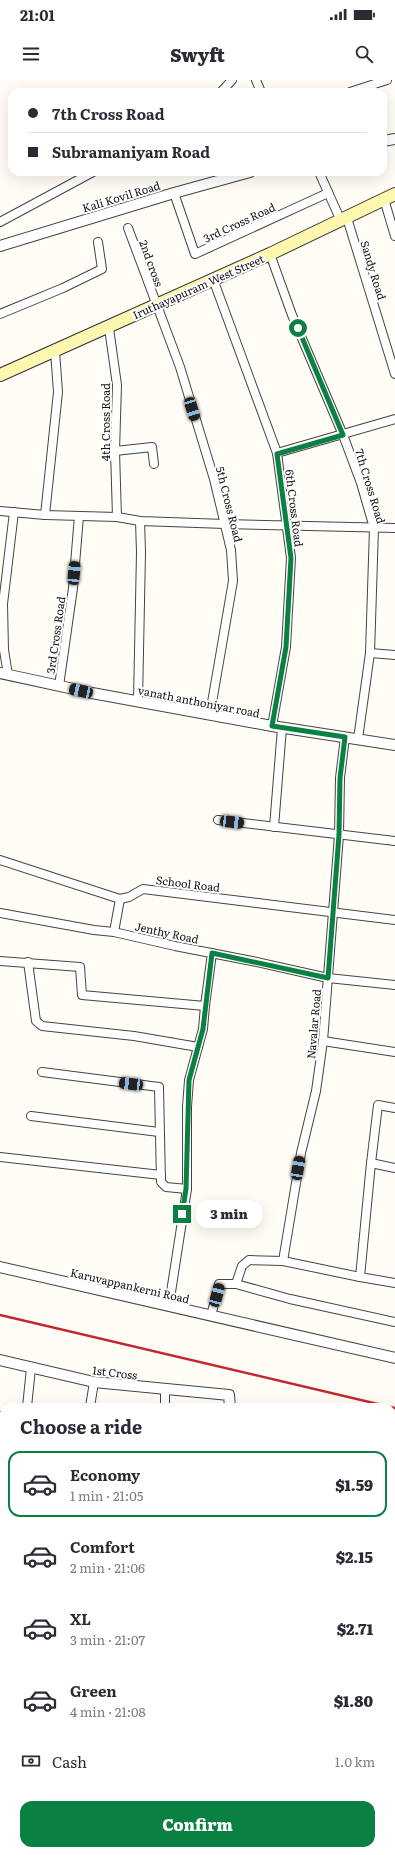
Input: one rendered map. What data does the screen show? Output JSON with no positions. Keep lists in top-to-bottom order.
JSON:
{
  "streets": {
    "main road": ["Iruthayapuram West Street"],
    "street": [
      "Kali Kovil Road",
      "3rd Cross Road",
      "2nd cross",
      "Sandy Road",
      "4th Cross Road",
      "7th Cross Road",
      "5th Cross Road",
      "6th Cross Road",
      "vanath anthoniyar road",
      "School Road",
      "Jenthy Road",
      "Navalar Road",
      "Karuvappankerni Road",
      "1st Cross"
    ]
  },
  "crossings": [
    ["Kali Kovil Road", "3rd Cross Road"],
    ["3rd Cross Road", "vanath anthoniyar road"],
    ["2nd cross", "Iruthayapuram West Street"],
    ["2nd cross", "5th Cross Road"],
    ["Sandy Road", "Iruthayapuram West Street"],
    ["Iruthayapuram West Street", "4th Cross Road"],
    ["Iruthayapuram West Street", "7th Cross Road"],
    ["Iruthayapuram West Street", "5th Cross Road"],
    ["Iruthayapuram West Street", "6th Cross Road"],
    ["7th Cross Road", "vanath anthoniyar road"],
    ["5th Cross Road", "vanath anthoniyar road"],
    ["6th Cross Road", "vanath anthoniyar road"],
    ["vanath anthoniyar road", "Navalar Road"],
    ["School Road", "Navalar Road"],
    ["Jenthy Road", "Navalar Road"]
  ],
  "page": {
    "status": "21:01",
    "header": "Swyft",
    "banner": ["7th Cross Road", "Subramaniyam Road"],
    "bubble": "3 min",
    "heading": "Choose a ride",
    "list": [
      {
        "name": "Economy",
        "note": "1 min · 21:05",
        "value": "$1.59"
      },
      {
        "name": "Comfort",
        "note": "2 min · 21:06",
        "value": "$2.15"
      },
      {
        "name": "XL",
        "note": "3 min · 21:07",
        "value": "$2.71"
      },
      {
        "name": "Green",
        "note": "4 min · 21:08",
        "value": "$1.80"
      }
    ],
    "pay": ["Cash", "1.0 km"],
    "buttons": "Confirm"
  }
}
